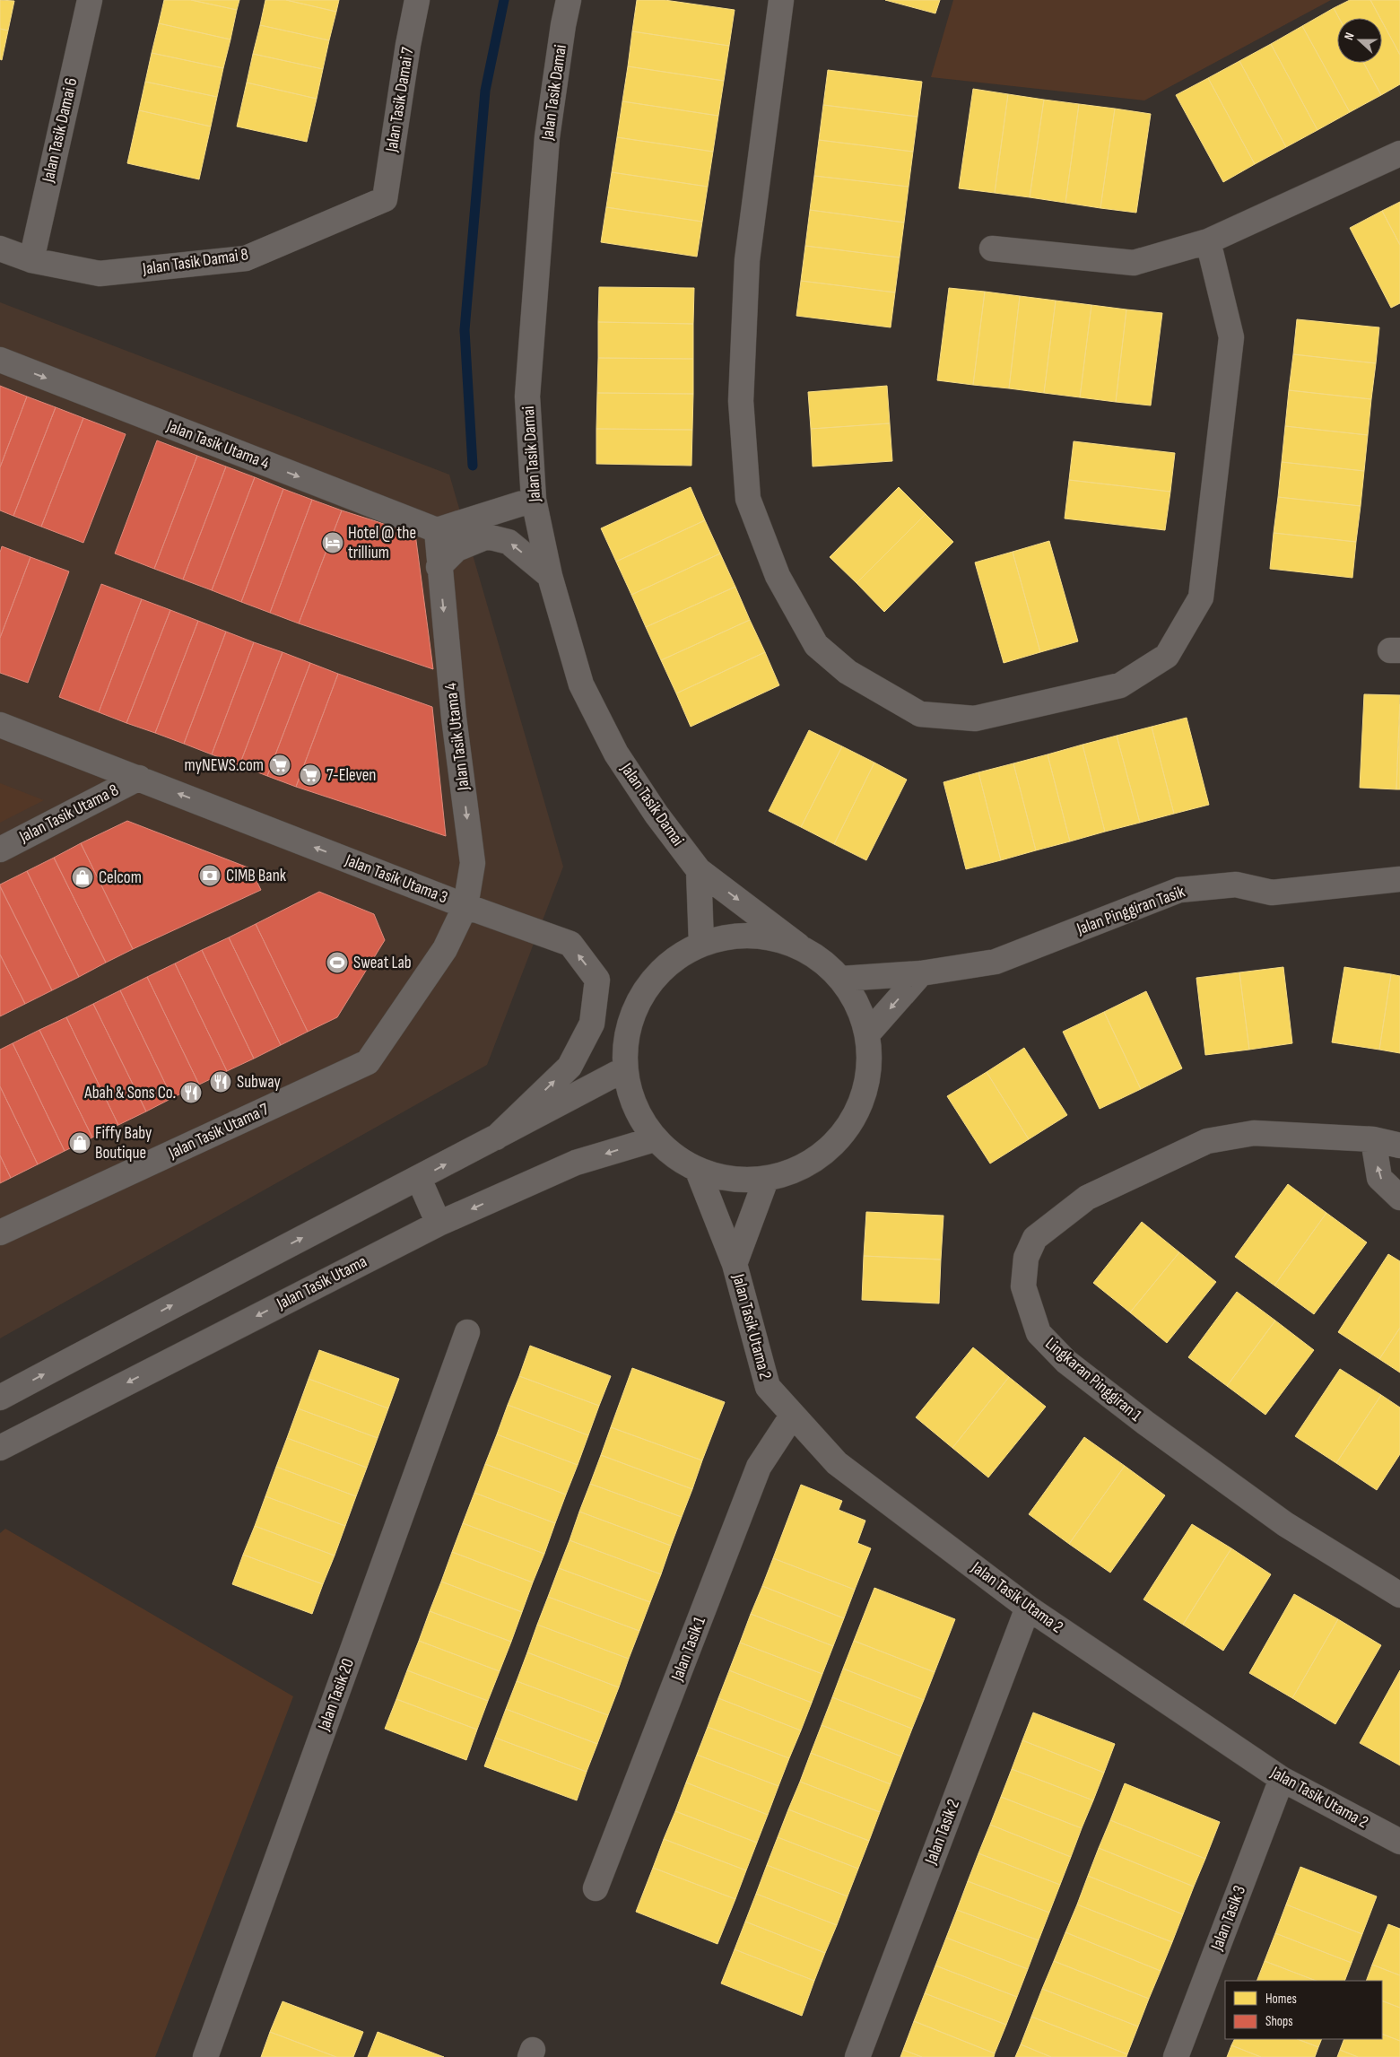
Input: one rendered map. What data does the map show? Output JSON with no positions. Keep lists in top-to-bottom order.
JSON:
{
  "streets": {
    "street": [
      "Jalan Tasik Damai",
      "Jalan Tasik Damai 7",
      "Jalan Tasik Damai 6",
      "Jalan Tasik Damai 8",
      "Jalan Tasik Utama 4",
      "Jalan Tasik Utama 8",
      "Jalan Tasik Utama 3",
      "Jalan Pinggiran Tasik",
      "Jalan Tasik Utama 7",
      "Jalan Tasik Utama",
      "Jalan Tasik Utama 2",
      "Lingkaran Pinggiran 1",
      "Jalan Tasik 1",
      "Jalan Tasik 20",
      "Jalan Tasik 2",
      "Jalan Tasik 3"
    ]
  },
  "crossings": [
    ["Jalan Tasik Damai 7", "Jalan Tasik Damai 8"],
    ["Jalan Tasik Damai 6", "Jalan Tasik Damai 8"],
    ["Jalan Tasik Utama 4", "Jalan Tasik Utama 3"],
    ["Jalan Tasik Utama 4", "Jalan Tasik Utama 7"],
    ["Jalan Tasik Utama 8", "Jalan Tasik Utama 3"],
    ["Jalan Tasik Utama 3", "Jalan Tasik Utama 7"],
    ["Jalan Tasik Utama 2", "Jalan Tasik 1"],
    ["Jalan Tasik Utama 2", "Jalan Tasik 2"],
    ["Jalan Tasik Utama 2", "Jalan Tasik 3"]
  ],
  "one_way": ["Jalan Tasik Utama 4"],
  "places": {
    "hotel": ["Hotel @ the trillium"],
    "supermarket": ["myNEWS.com", "7-Eleven"],
    "bank": ["CIMB Bank"],
    "shop": ["Celcom", "Fiffy Baby Boutique"],
    "sports": ["Sweat Lab"],
    "restaurant": ["Subway", "Abah & Sons Co."]
  },
  "legend": ["Homes", "Shops"],
  "north": "left"
}
